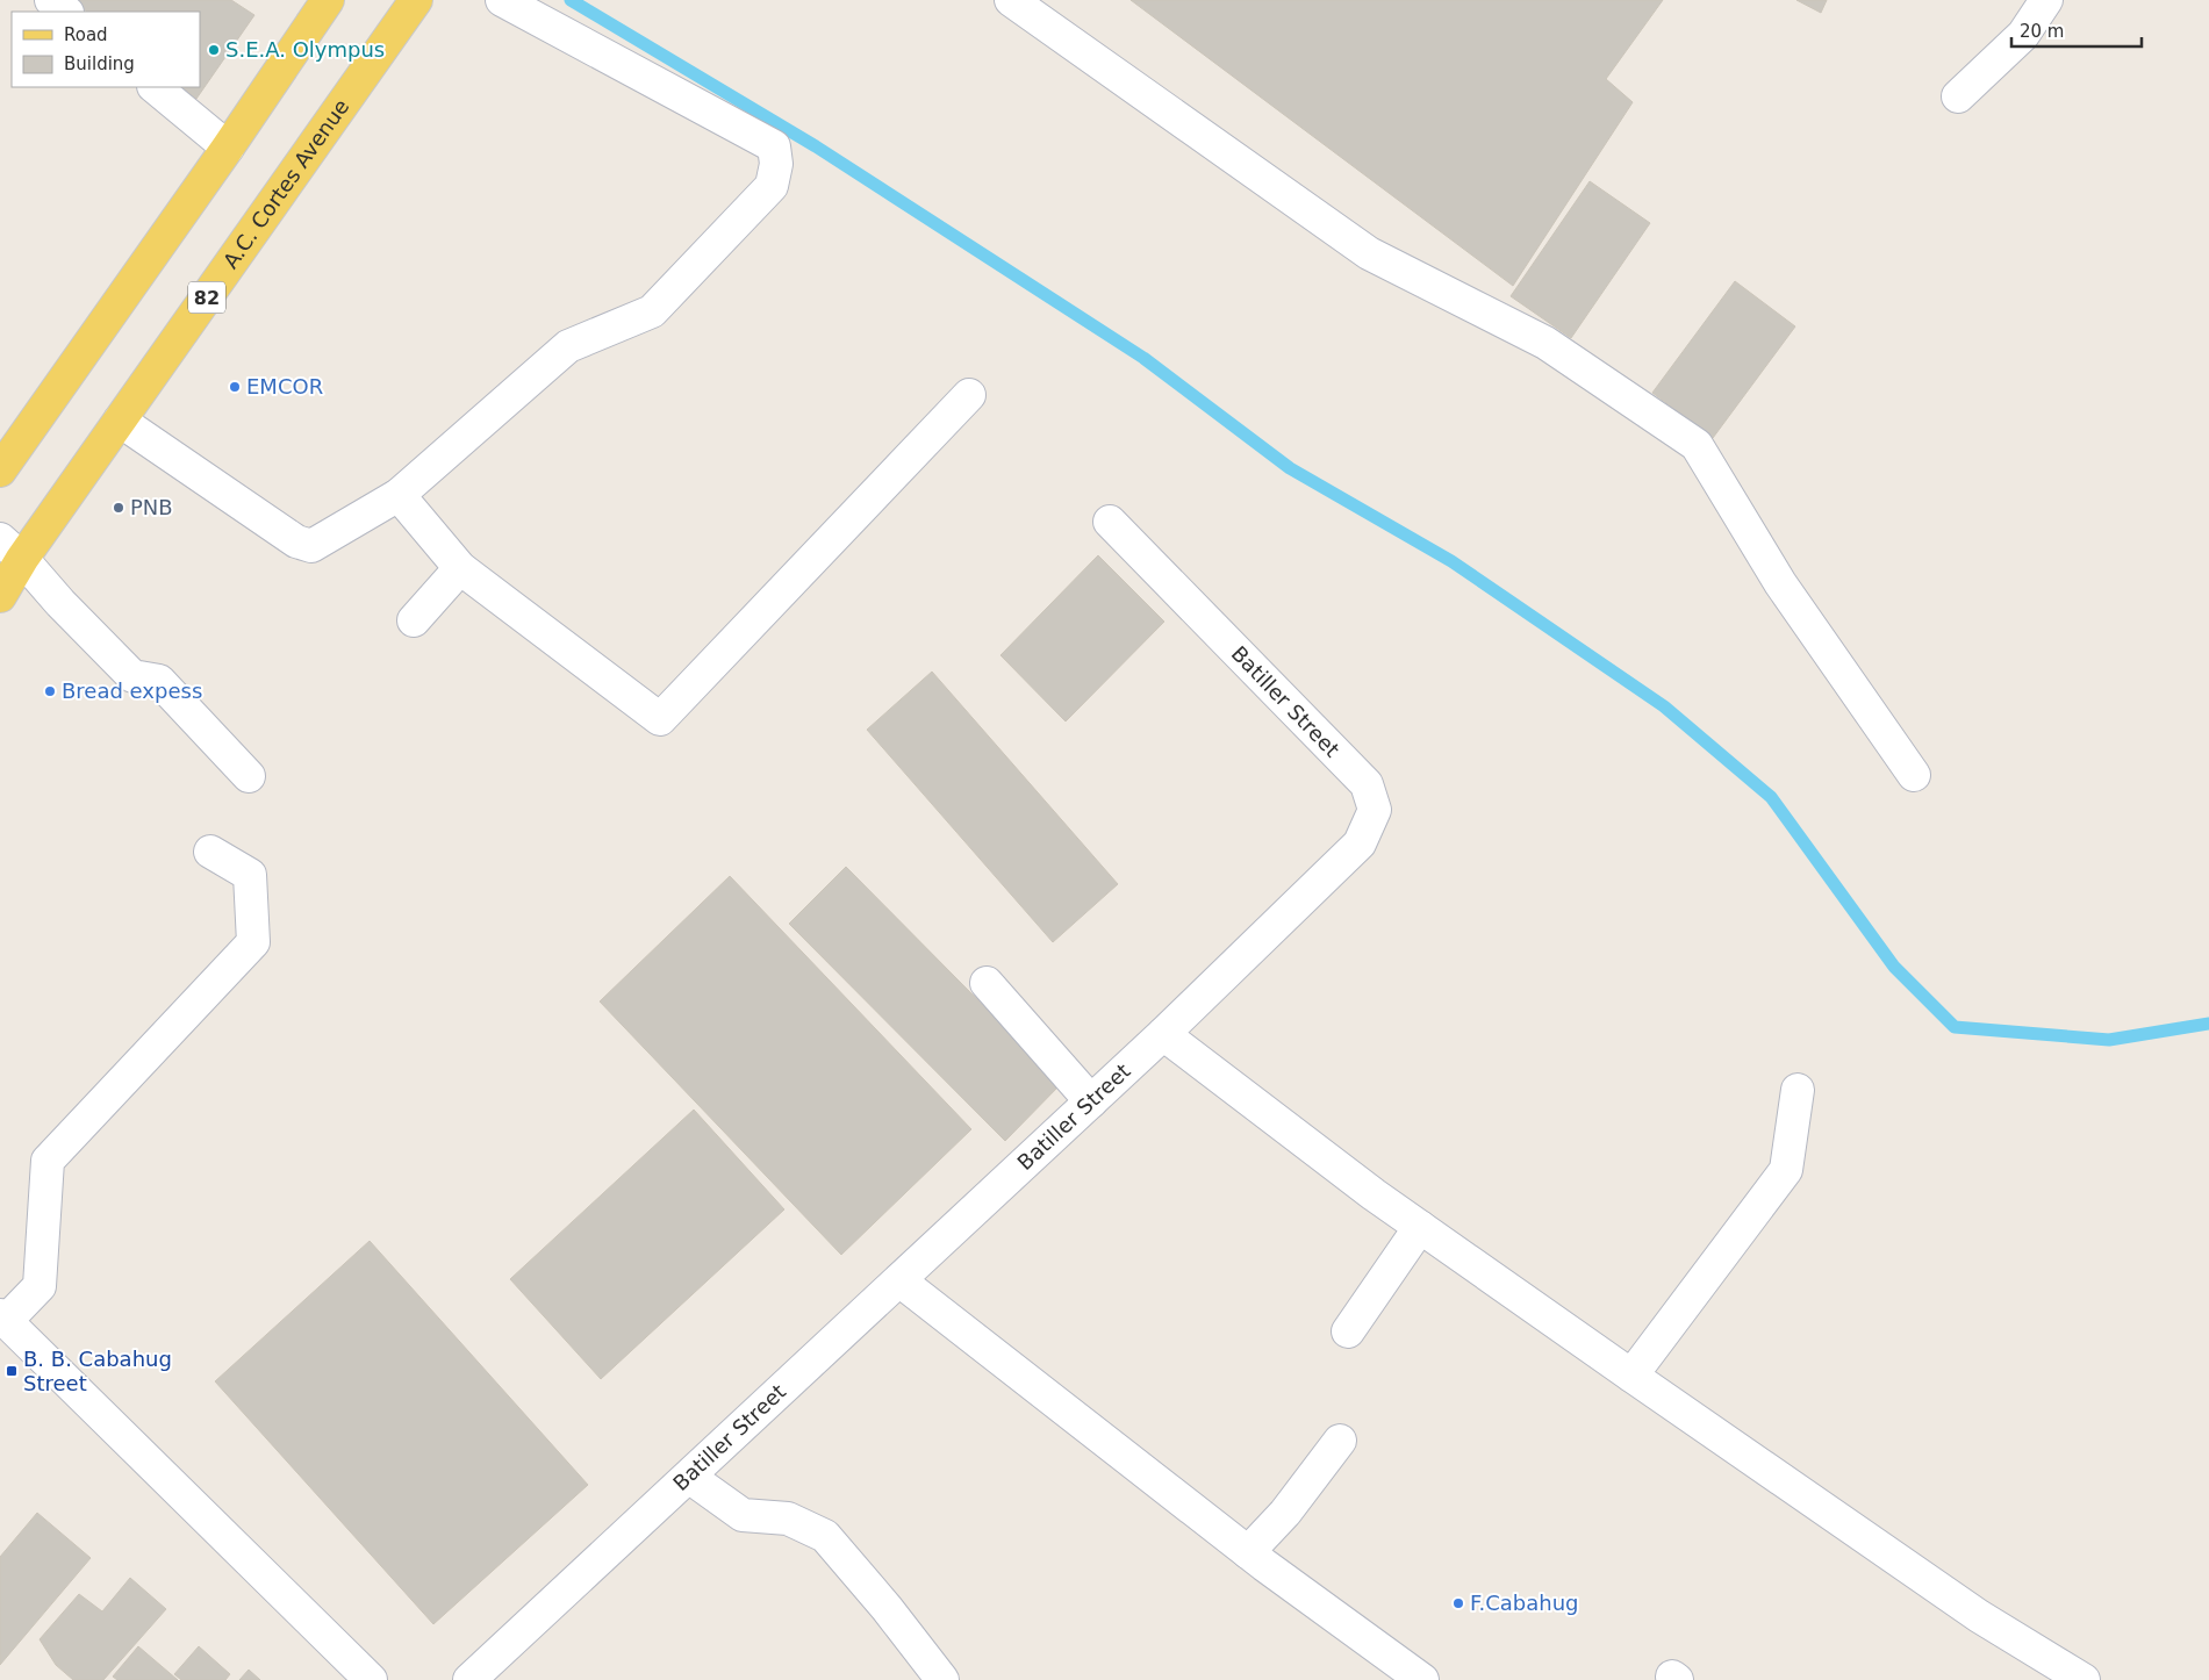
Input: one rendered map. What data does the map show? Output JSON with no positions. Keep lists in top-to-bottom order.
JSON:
{
  "streets": {
    "main road": ["A.C. Cortes Avenue", "82"],
    "street": ["Batiller Street"]
  },
  "places": {
    "other": [
      "S.E.A. Olympus",
      "EMCOR",
      "PNB",
      "Bread expess",
      "F.Cabahug"
    ],
    "transit": ["B. B. Cabahug Street"]
  },
  "legend": ["Road", "Building"],
  "scale_bar": "20 m"
}
